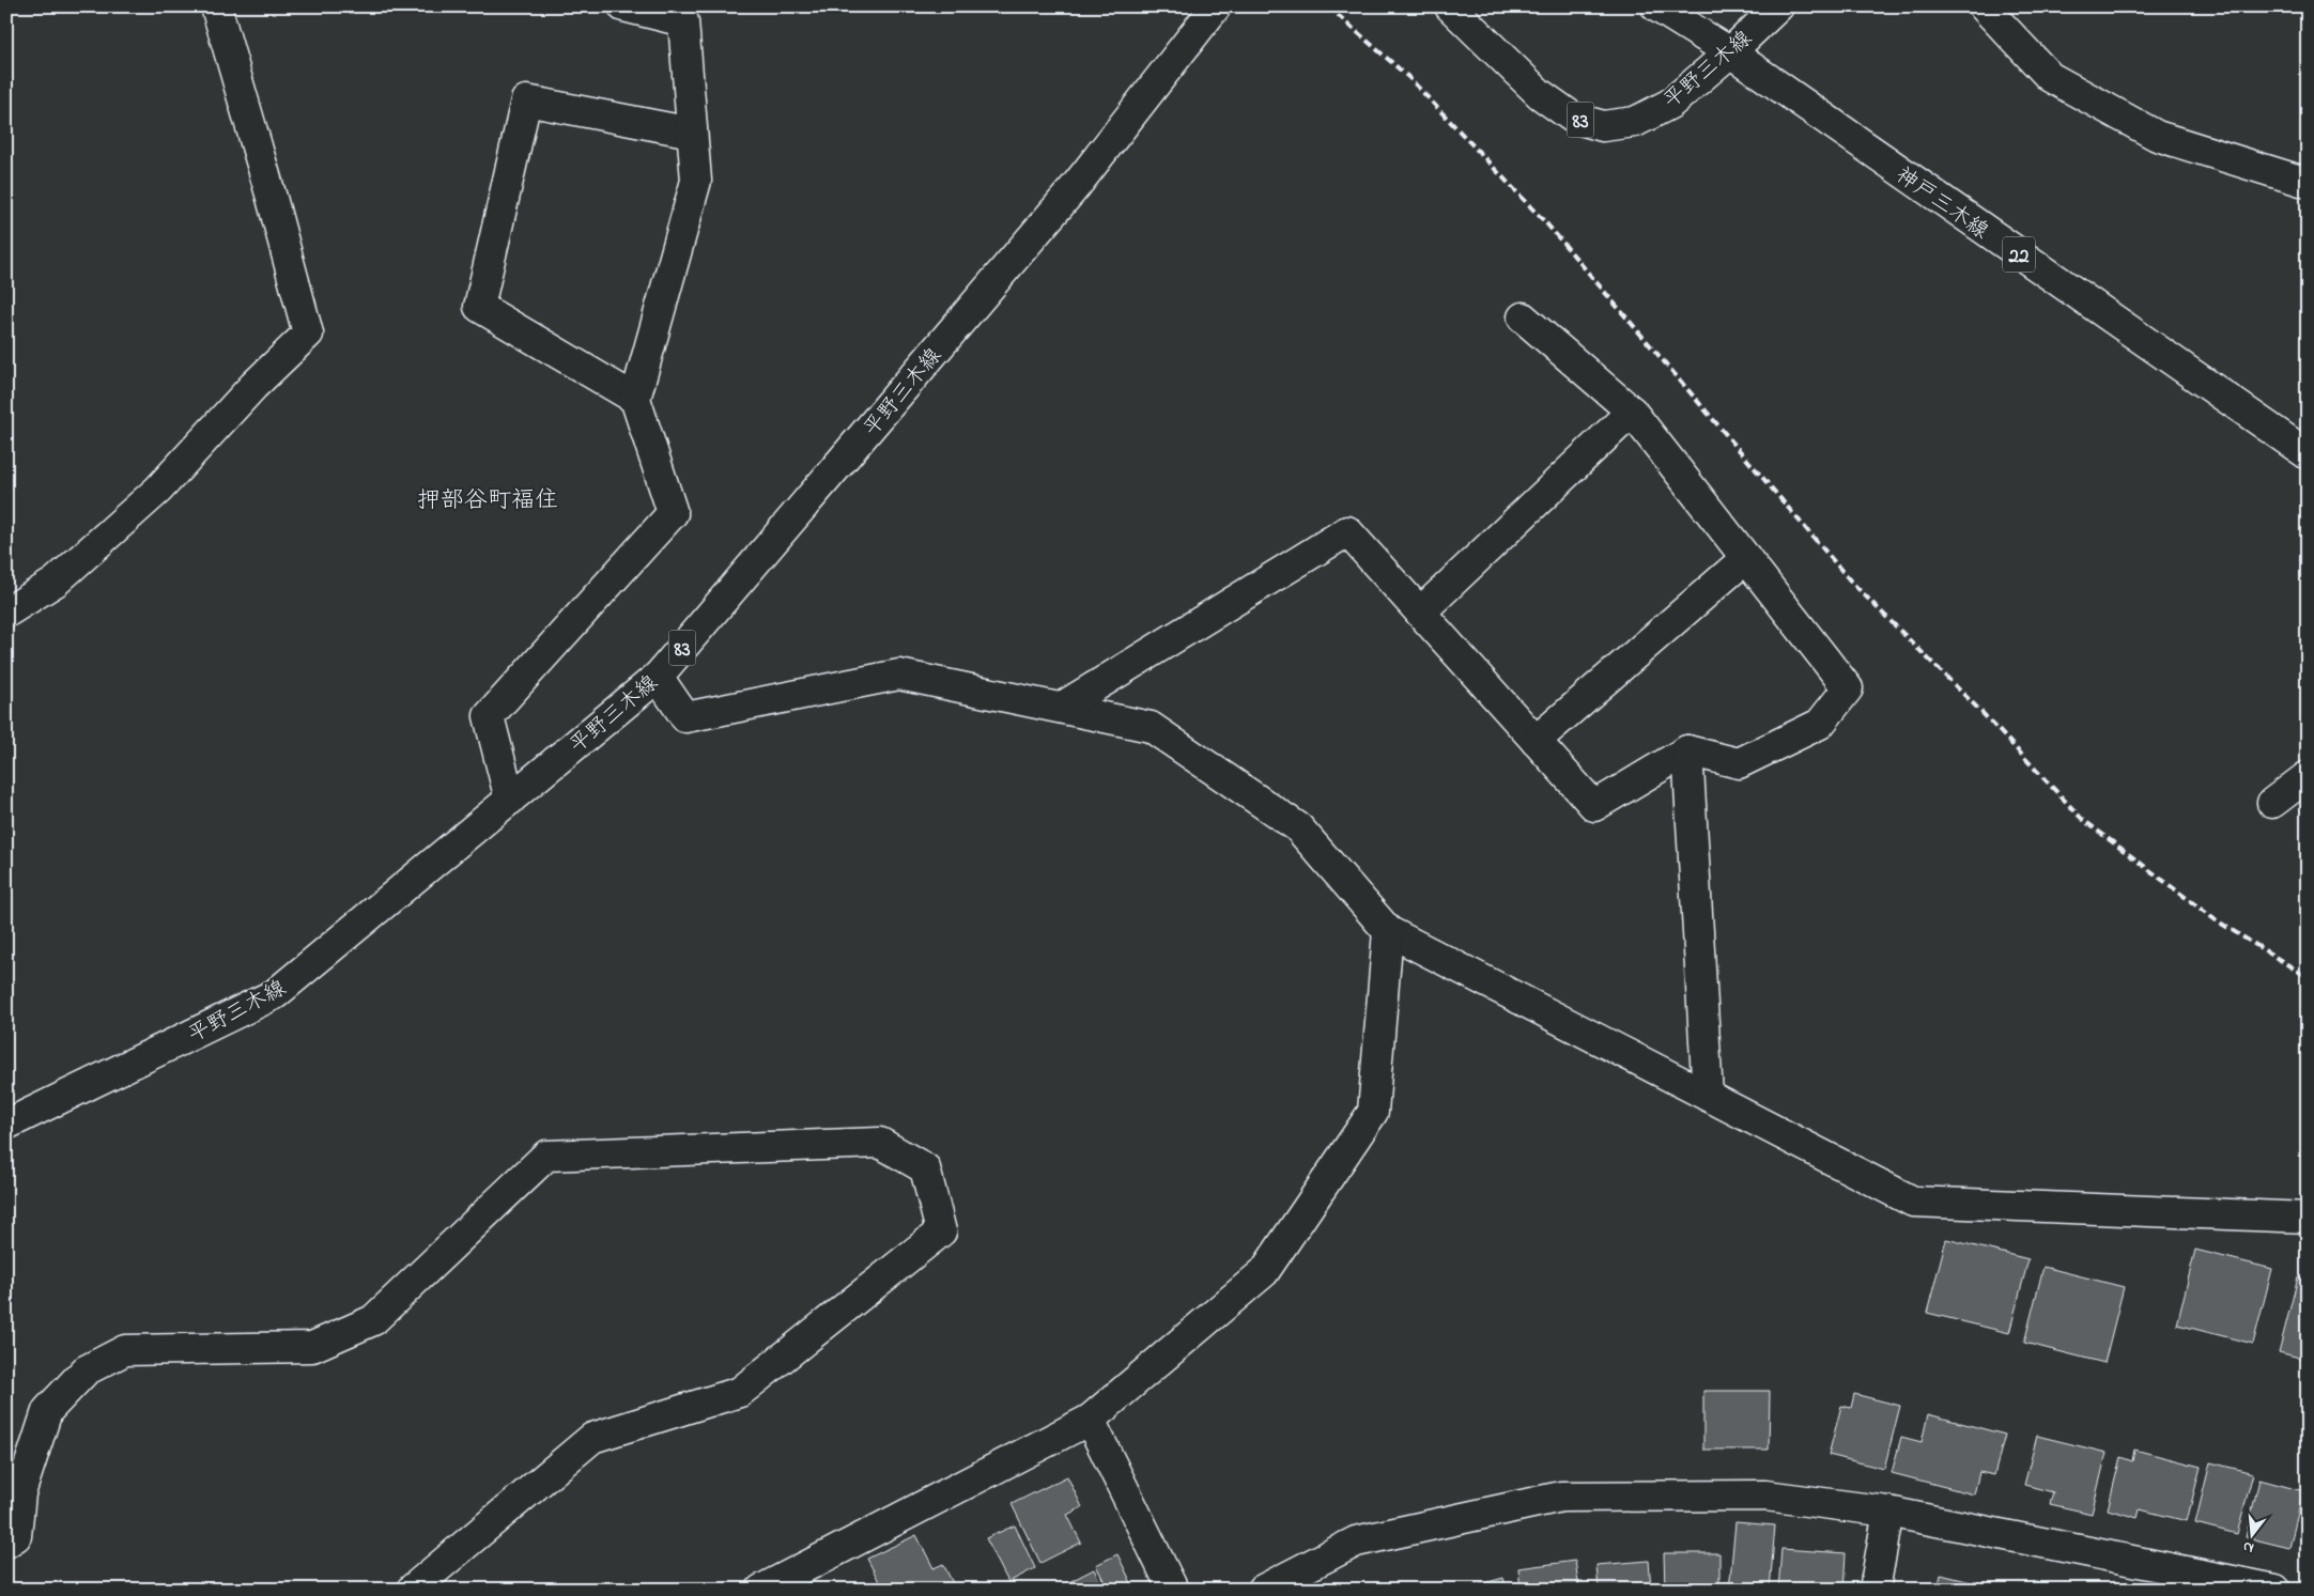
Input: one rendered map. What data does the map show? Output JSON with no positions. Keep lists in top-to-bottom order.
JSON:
{
  "streets": {
    "street": [
      "平野三木線",
      "83",
      "神戸三木線",
      "22"
    ]
  },
  "crossings": [
    ["平野三木線", "神戸三木線"]
  ],
  "districts": ["押部谷町福住"],
  "north": "bottom"
}
